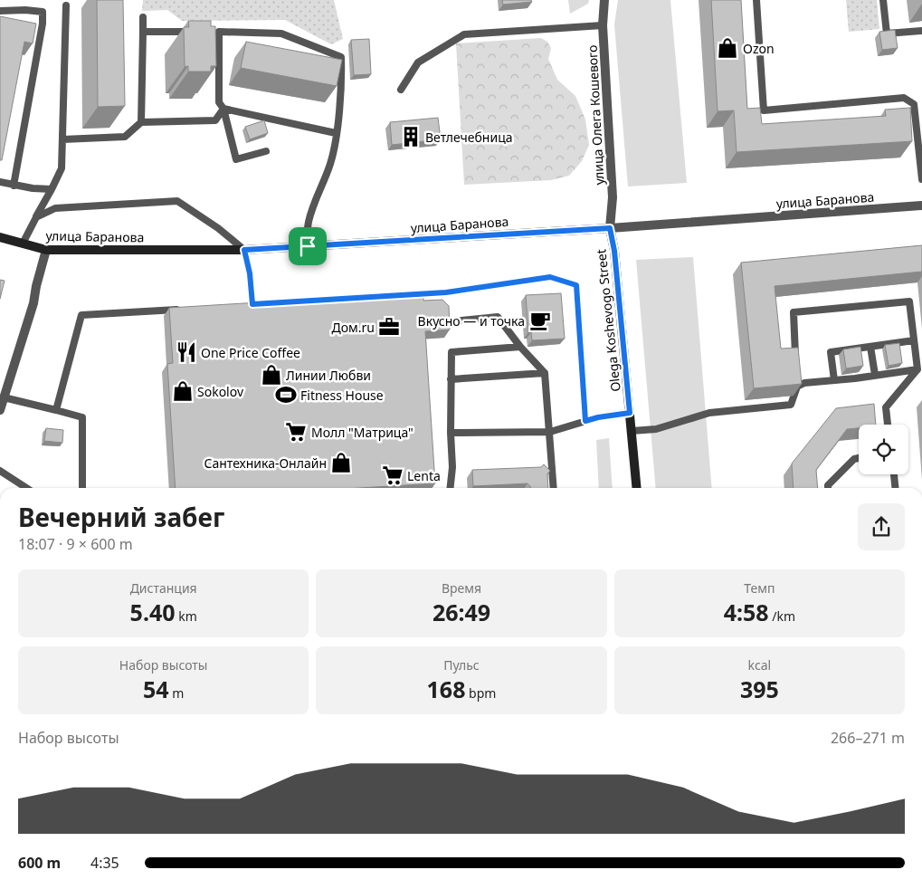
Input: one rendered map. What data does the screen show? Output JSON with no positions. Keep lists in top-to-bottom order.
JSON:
{
  "streets": {
    "main road": ["улица Баранова", "Olega Koshevogo Street"],
    "street": ["улица Олега Кошевого"]
  },
  "crossings": [
    ["улица Олега Кошевого", "улица Баранова"],
    ["улица Олега Кошевого", "Olega Koshevogo Street"],
    ["улица Баранова", "Olega Koshevogo Street"]
  ],
  "places": {
    "shop": [
      "Ozon",
      "Линии Любви",
      "Sokolov",
      "Сантехника-Онлайн"
    ],
    "building": ["Ветлечебница"],
    "cafe": ["Вкусно — и точка"],
    "office": ["Дом.ru"],
    "restaurant": ["One Price Coffee"],
    "sports": ["Fitness House"],
    "supermarket": ["Молл \"Матрица\"", "Lenta"]
  },
  "page": {
    "heading": ["Вечерний забег", "18:07 · 9 × 600 m"],
    "stats": [
      ["Дистанция", "5.40 km"],
      ["Время", "26:49"],
      ["Темп", "4:58 /km"],
      ["Набор высоты", "54 m"],
      ["Пульс", "168 bpm"],
      ["kcal", "395"]
    ],
    "chart": ["Набор высоты", "266–271 m"],
    "list": [
      {
        "name": "600 m",
        "note": "4:35"
      }
    ]
  }
}
